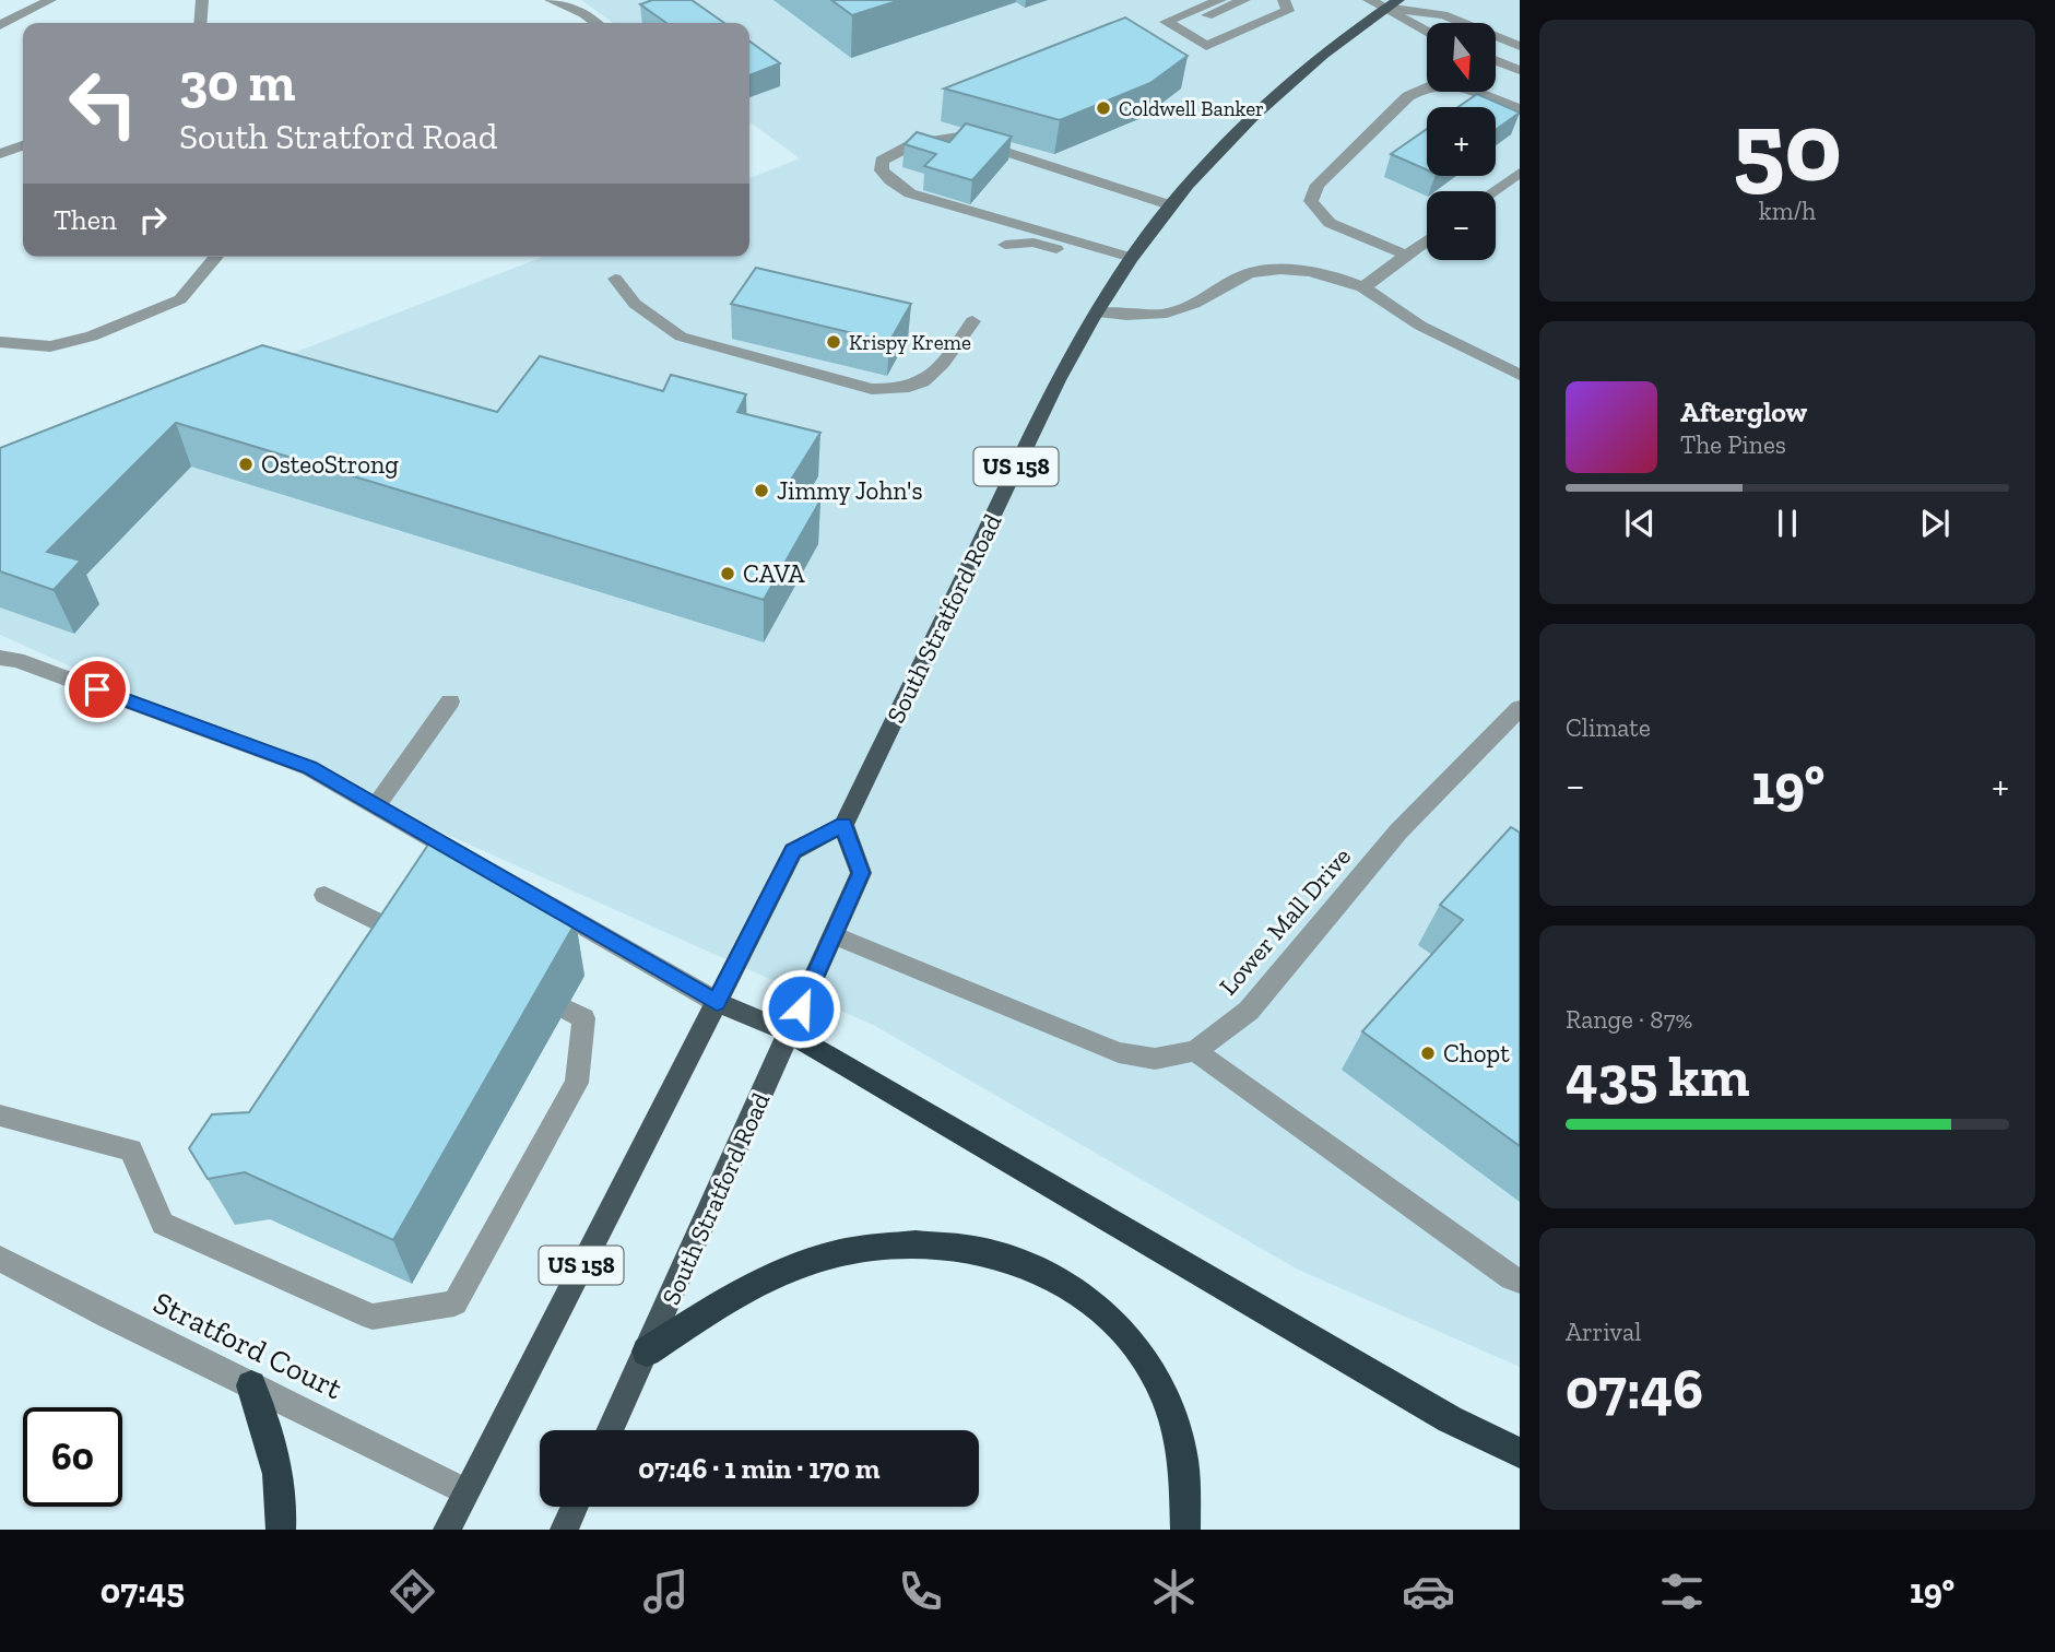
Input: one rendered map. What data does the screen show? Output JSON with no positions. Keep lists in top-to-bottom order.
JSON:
{
  "streets": {
    "main road": ["US 158", "South Stratford Road"],
    "street": ["Lower Mall Drive", "Stratford Court"]
  },
  "crossings": [
    ["US 158", "South Stratford Road"],
    ["US 158", "Stratford Court"],
    ["South Stratford Road", "Lower Mall Drive"]
  ],
  "places": [
    "Coldwell Banker",
    "Krispy Kreme",
    "OsteoStrong",
    "Jimmy John's",
    "CAVA",
    "Chopt"
  ],
  "north": "bottom",
  "page": {
    "tile": [
      ["50", "km/h"],
      "Climate",
      ["Range · 87%", "435 km"],
      ["Arrival", "07:46"]
    ],
    "map_buttons": ["+", "−"],
    "turn": ["30 m", "South Stratford Road"],
    "then": "Then",
    "song": ["Afterglow", "The Pines"],
    "heat": ["−", "19°", "+"],
    "limit": "60",
    "trip": "07:46 · 1 min · 170 m",
    "tabs": ["07:45", "19°"]
  }
}
